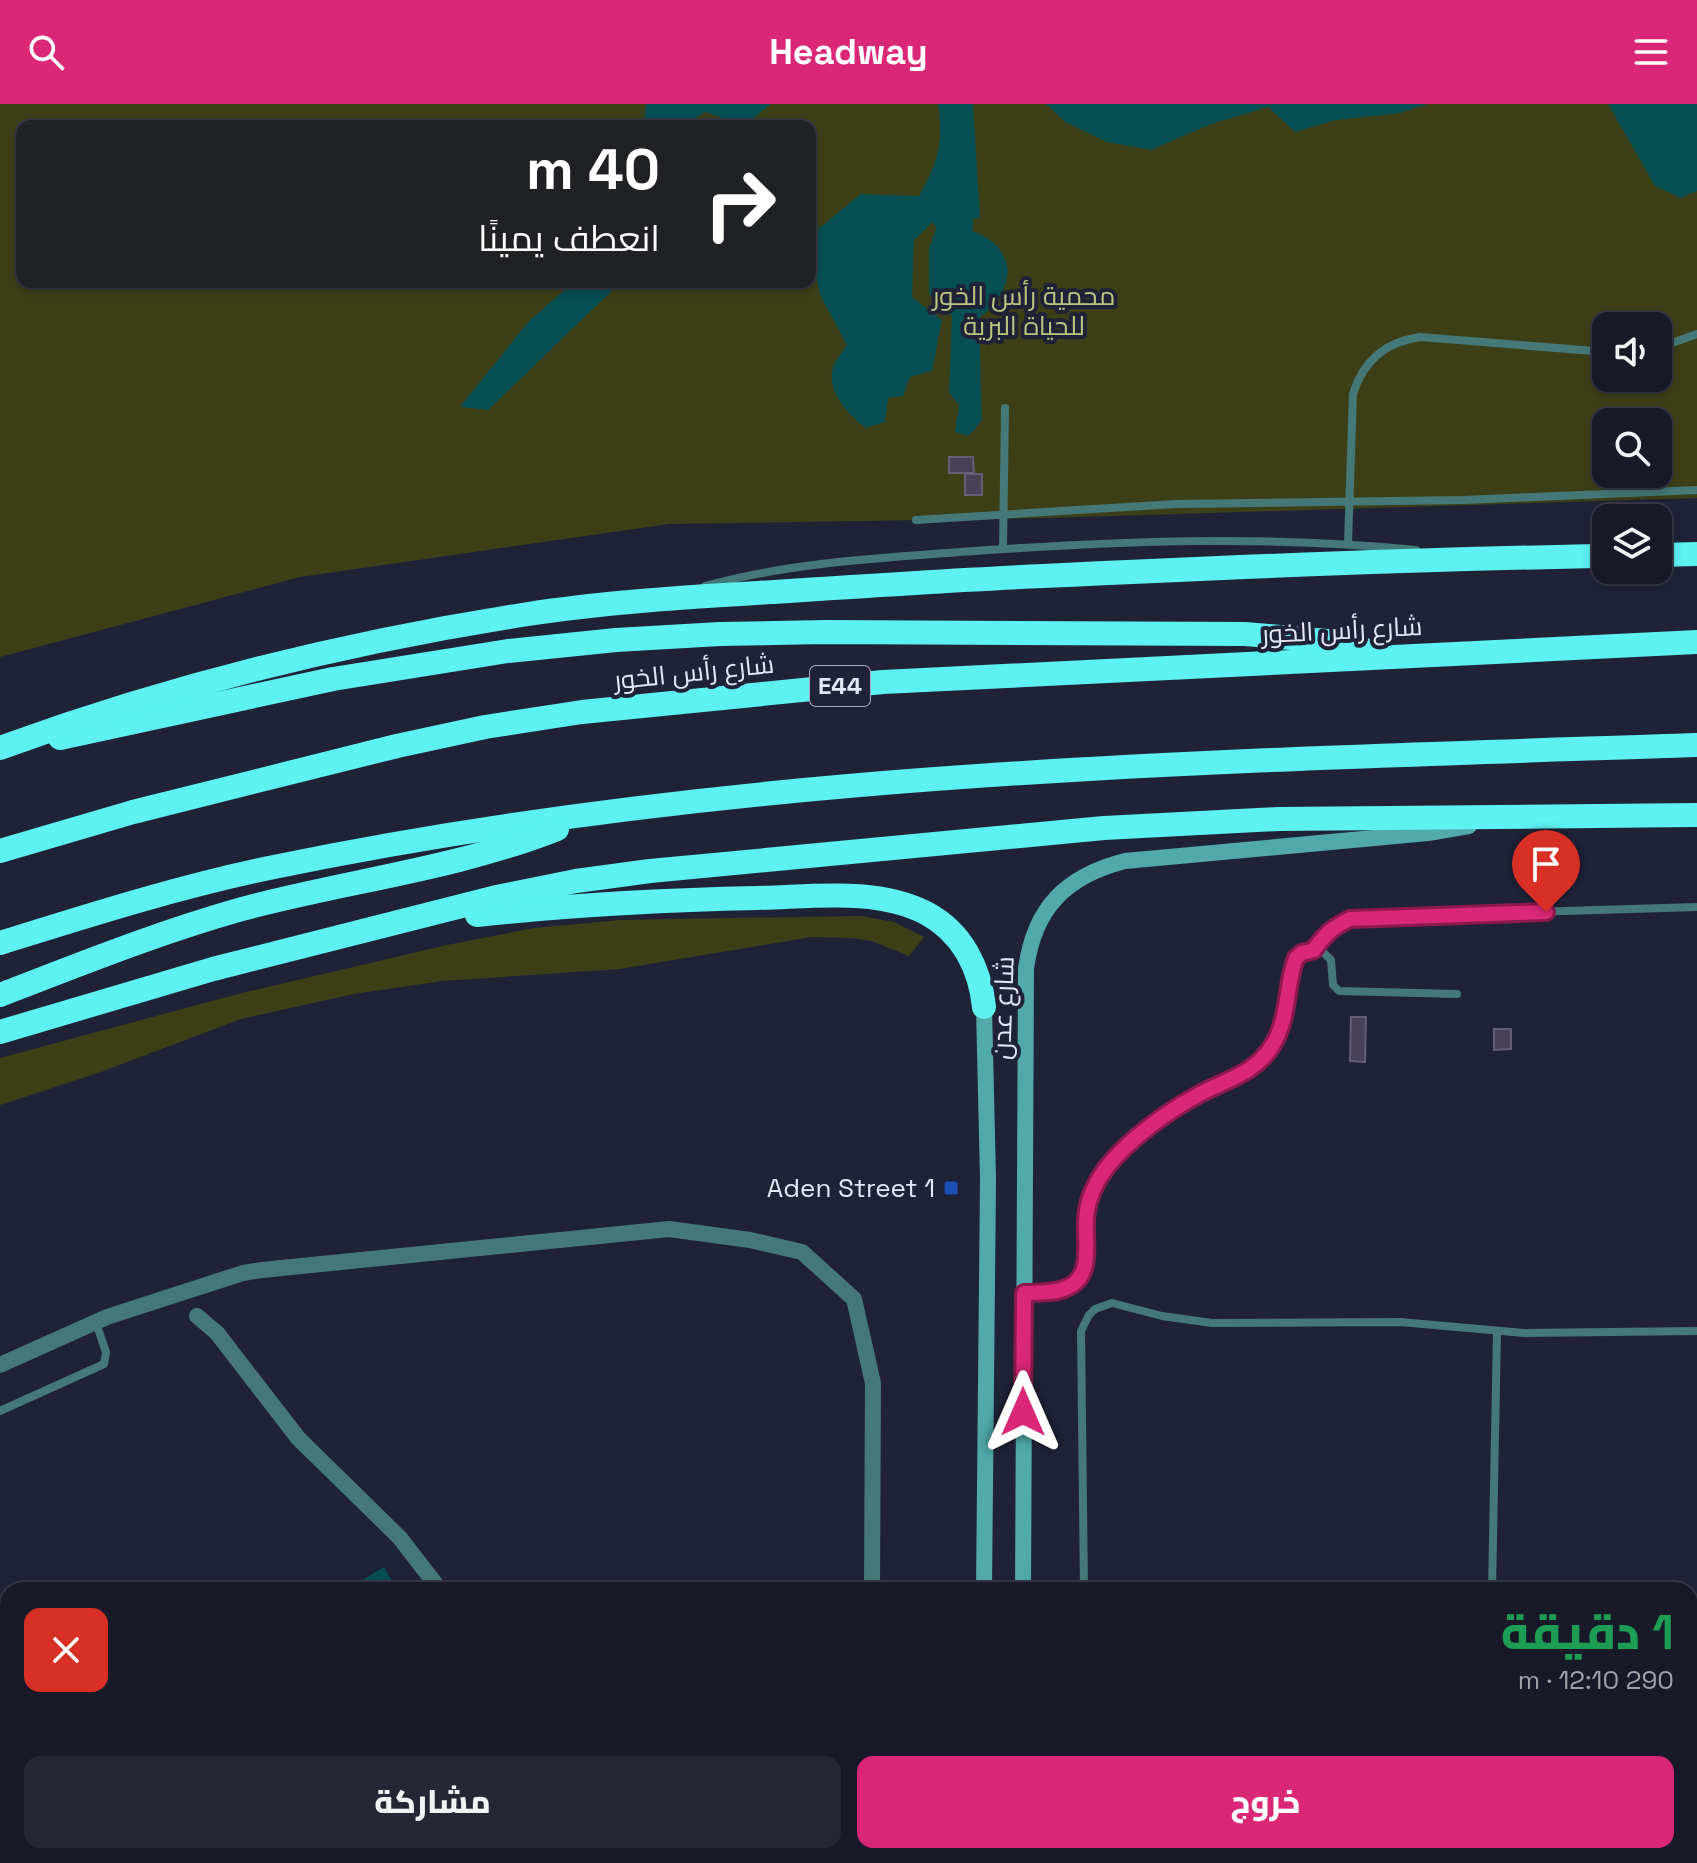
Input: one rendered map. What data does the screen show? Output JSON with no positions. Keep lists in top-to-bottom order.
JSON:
{
  "streets": {
    "highway": ["شارع رأس الخور", "E44"],
    "street": ["شارع عدن"]
  },
  "parks": ["محمية رأس الخور للحياة البرية"],
  "places": {
    "transit": ["Aden Street 1"]
  },
  "page": {
    "header": "Headway",
    "turn": ["40 m", "انعطف يمينًا"],
    "heading": ["1 دقيقة", "290 m · 12:10"],
    "buttons": ["خروج", "مشاركة"]
  }
}
